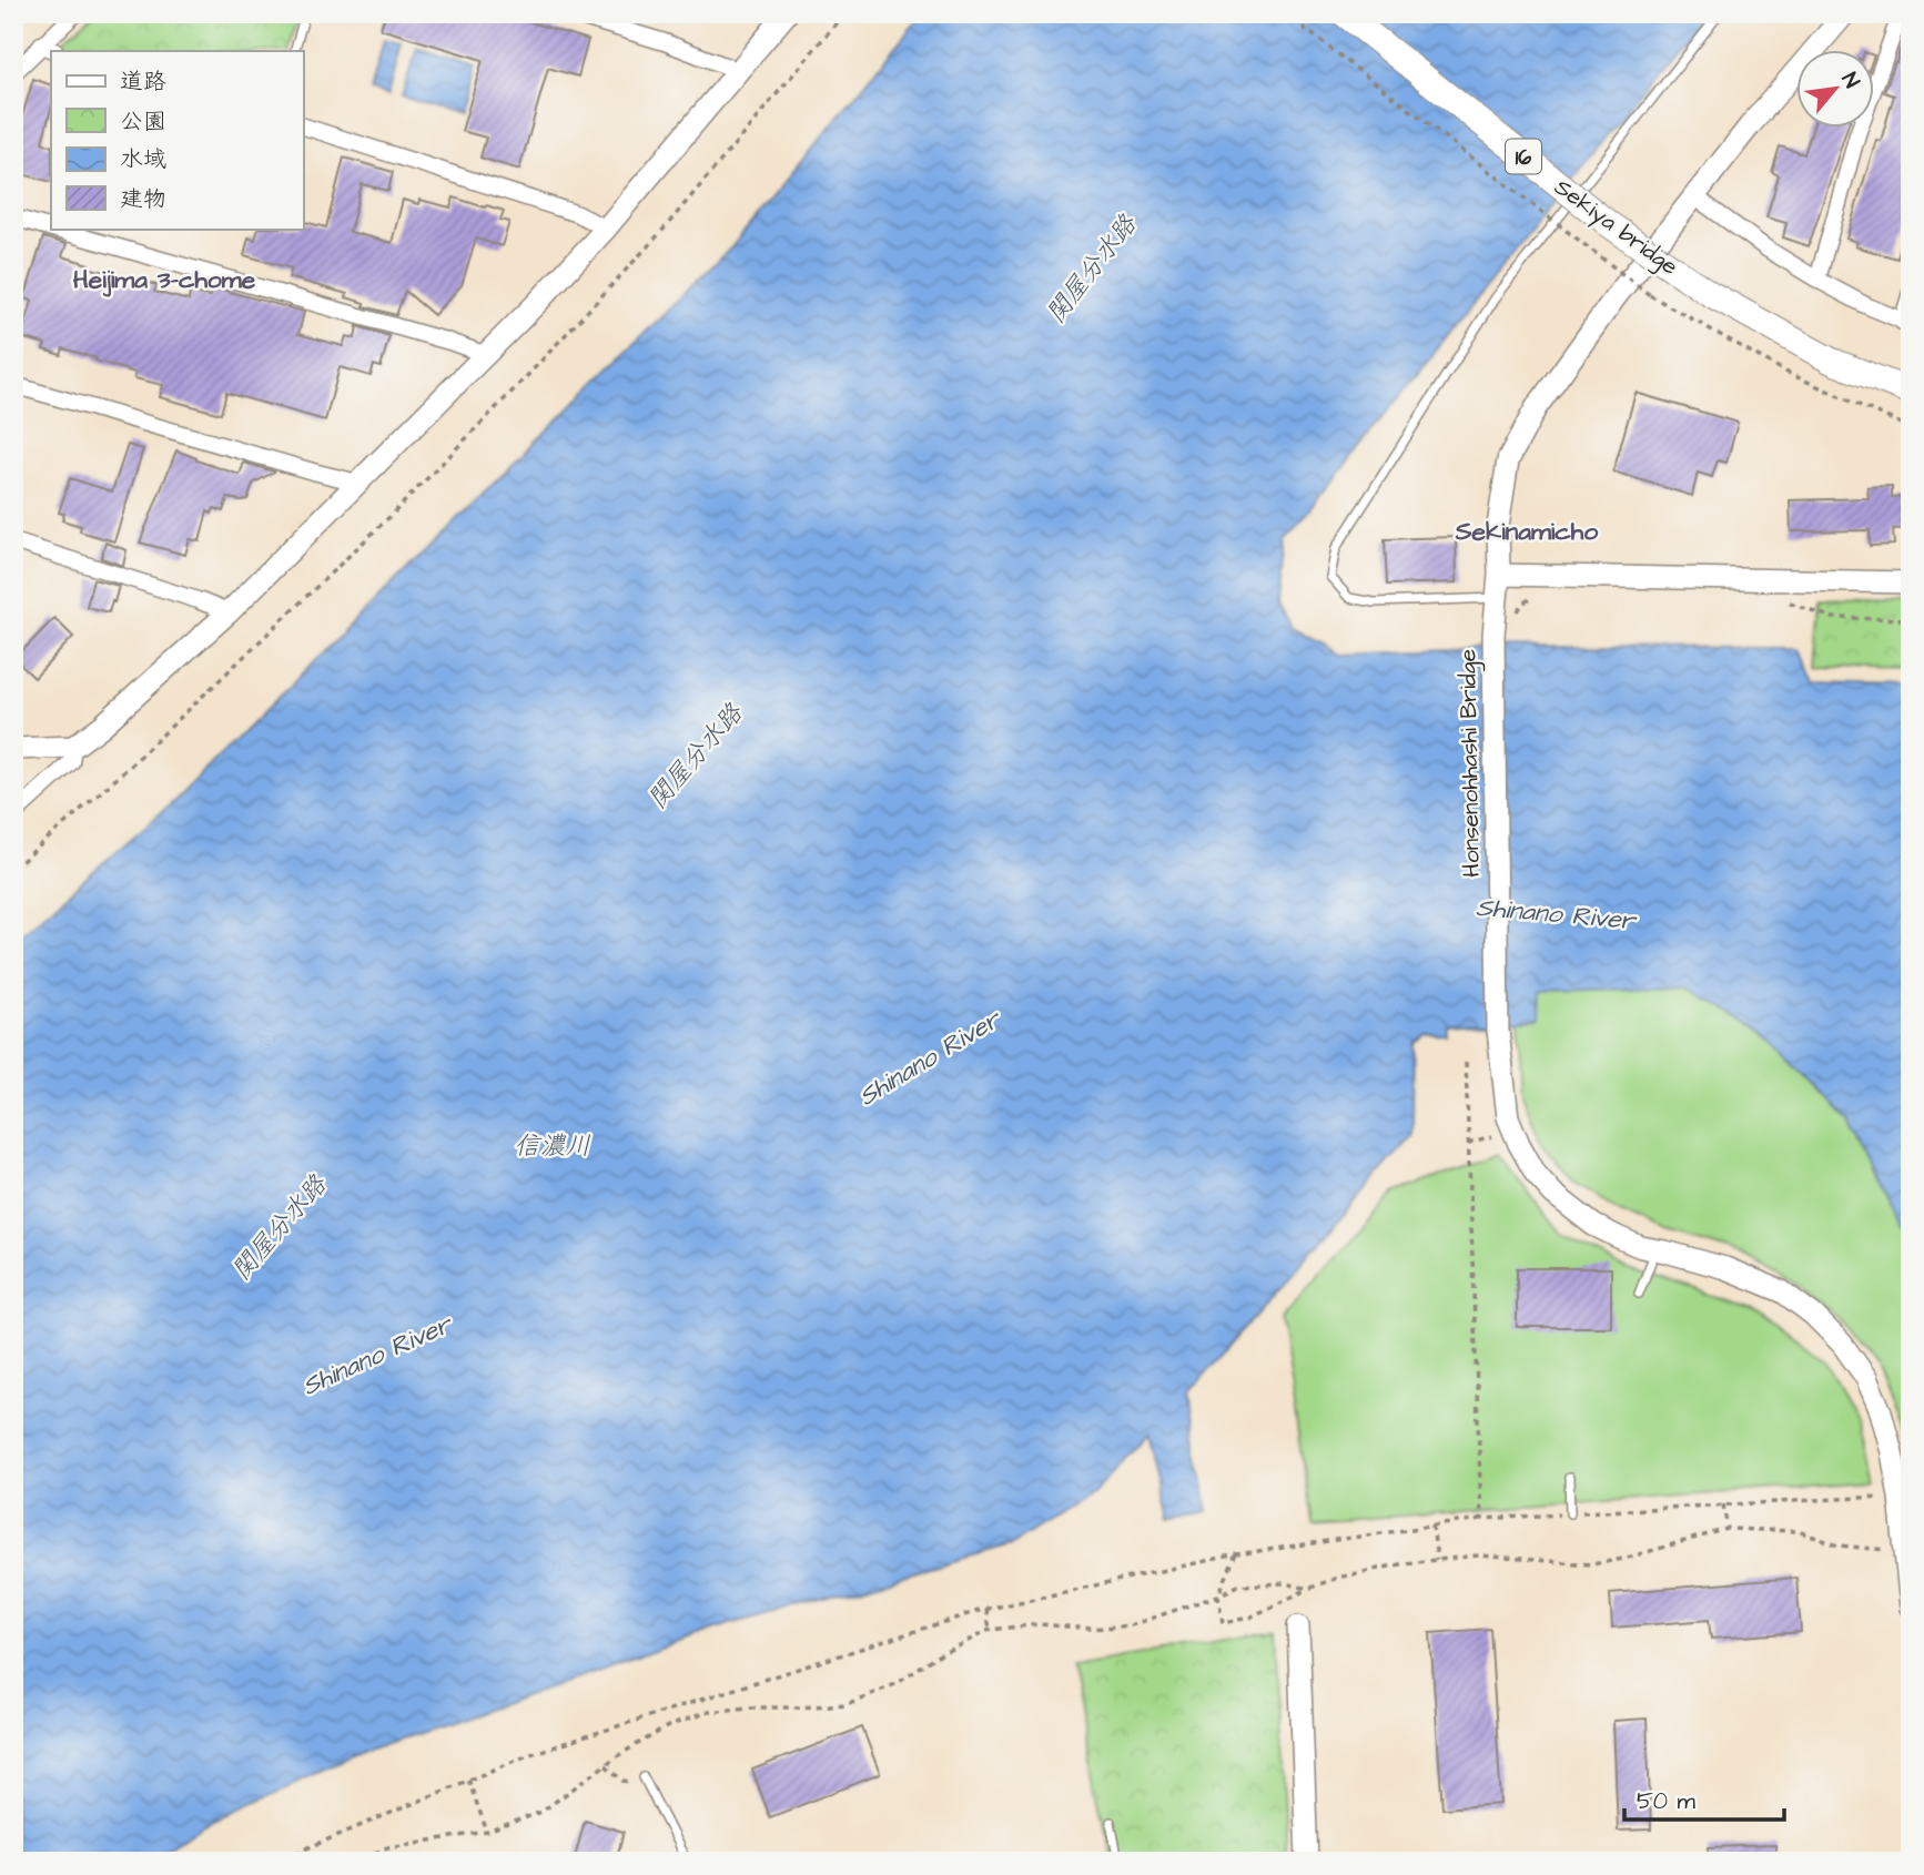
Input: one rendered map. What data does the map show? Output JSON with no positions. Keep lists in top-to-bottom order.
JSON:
{
  "streets": {
    "main road": ["16", "Sekiya bridge"],
    "street": ["Honsenohhashi Bridge"]
  },
  "districts": ["Heijima 3-chome", "Sekinamicho"],
  "water": ["関屋分水路", "Shinano River", "信濃川"],
  "legend": [
    "道路",
    "公園",
    "水域",
    "建物"
  ],
  "scale_bar": "50 m",
  "north": "top right"
}
